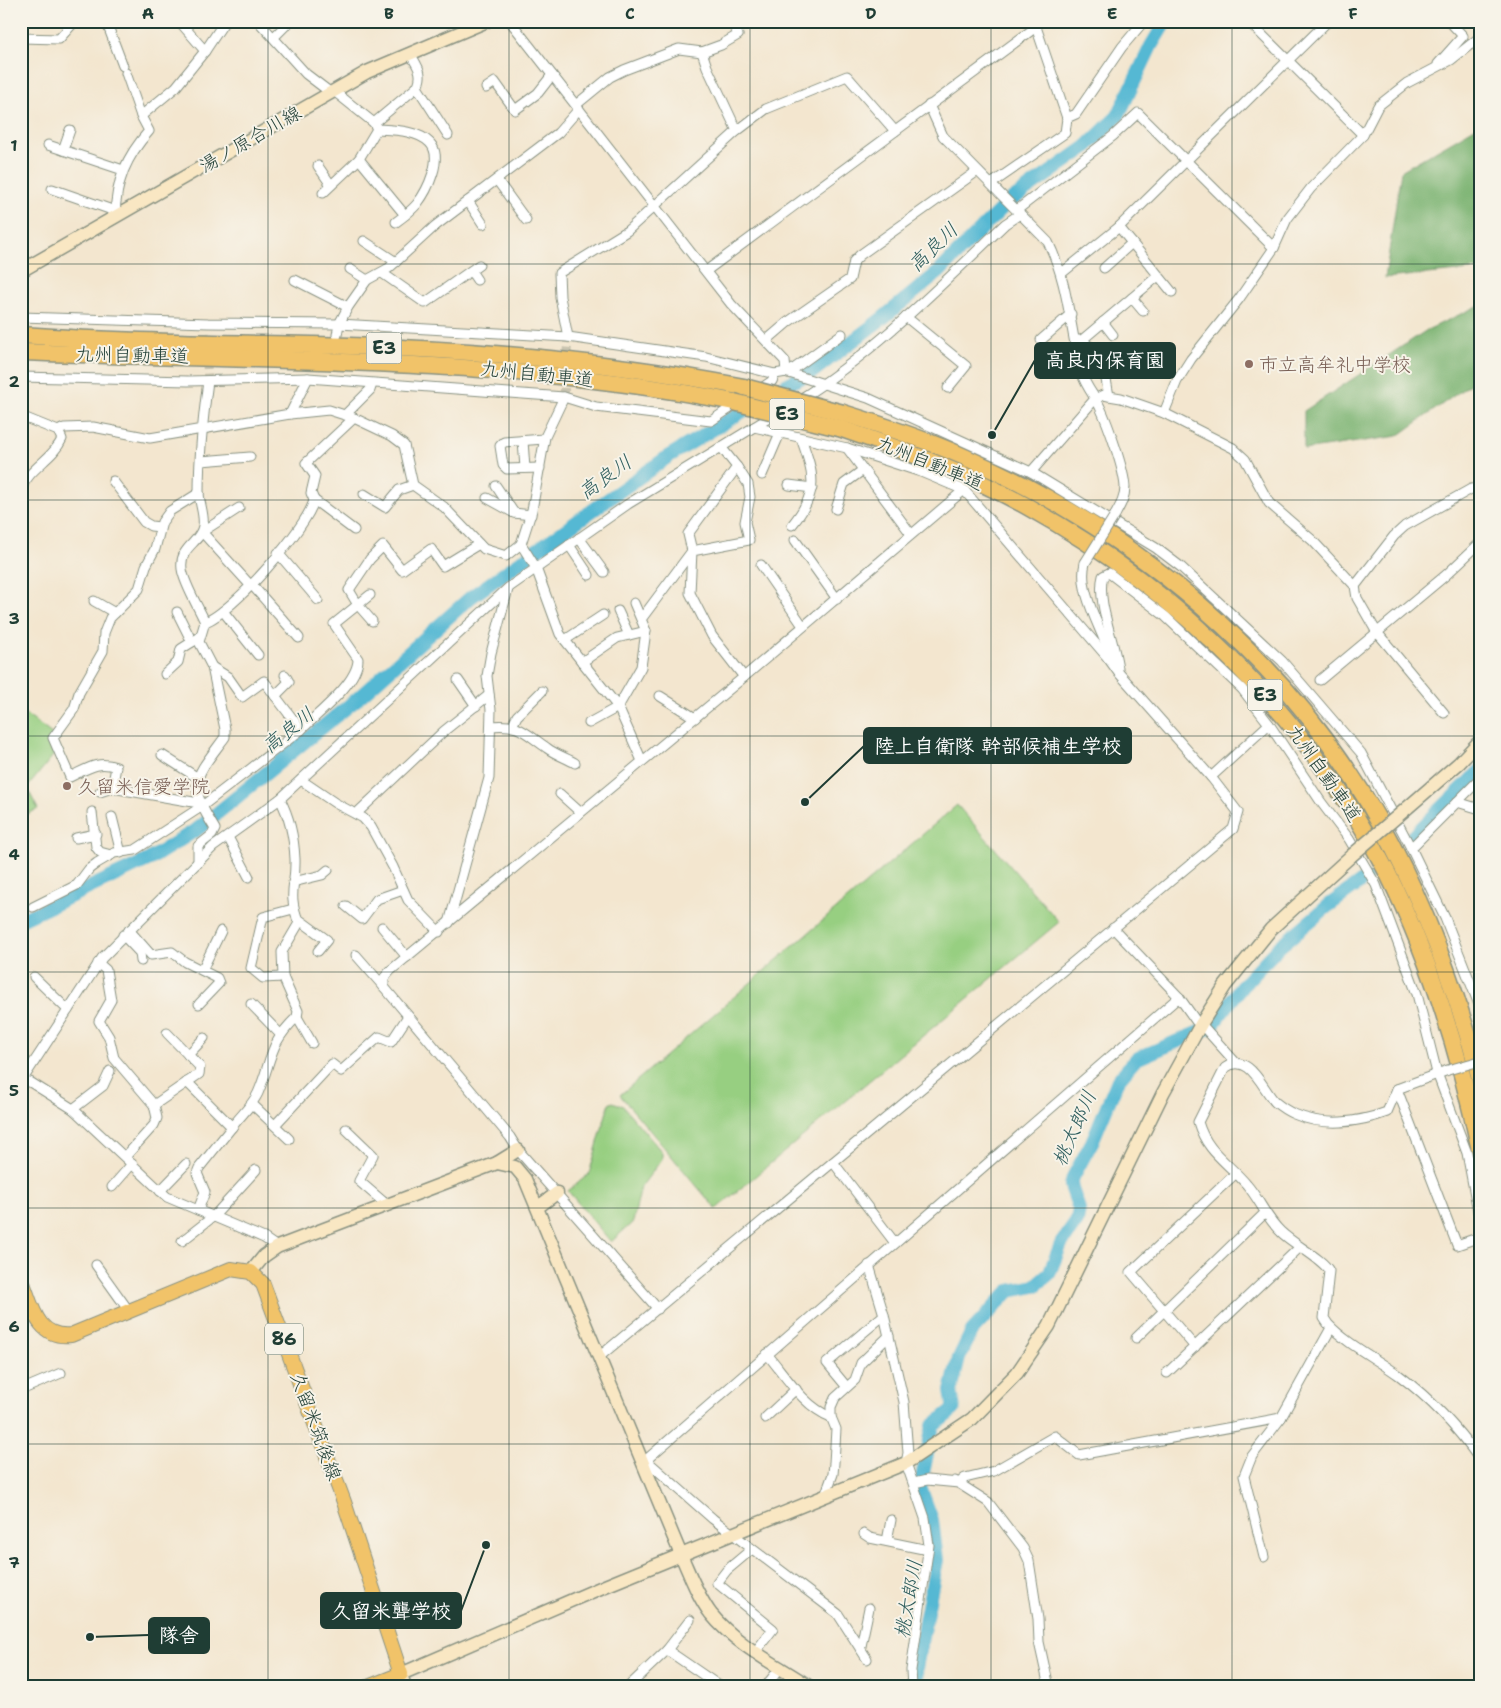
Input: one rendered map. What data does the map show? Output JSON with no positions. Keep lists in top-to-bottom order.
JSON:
{
  "streets": {
    "highway": ["E3", "九州自動車道"],
    "main road": ["86", "久留米筑後線"],
    "street": ["湯ノ原合川線"]
  },
  "water": ["高良川", "桃太郎川"],
  "places": [
    "市立高牟礼中学校",
    "高良内保育園",
    "久留米信愛学院",
    "陸上自衛隊 幹部候補生学校",
    "久留米聾学校",
    "隊舎"
  ],
  "grid": {
    "columns": [
      "A",
      "B",
      "C",
      "D",
      "E",
      "F"
    ],
    "rows": [
      "1",
      "2",
      "3",
      "4",
      "5",
      "6",
      "7"
    ]
  }
}
